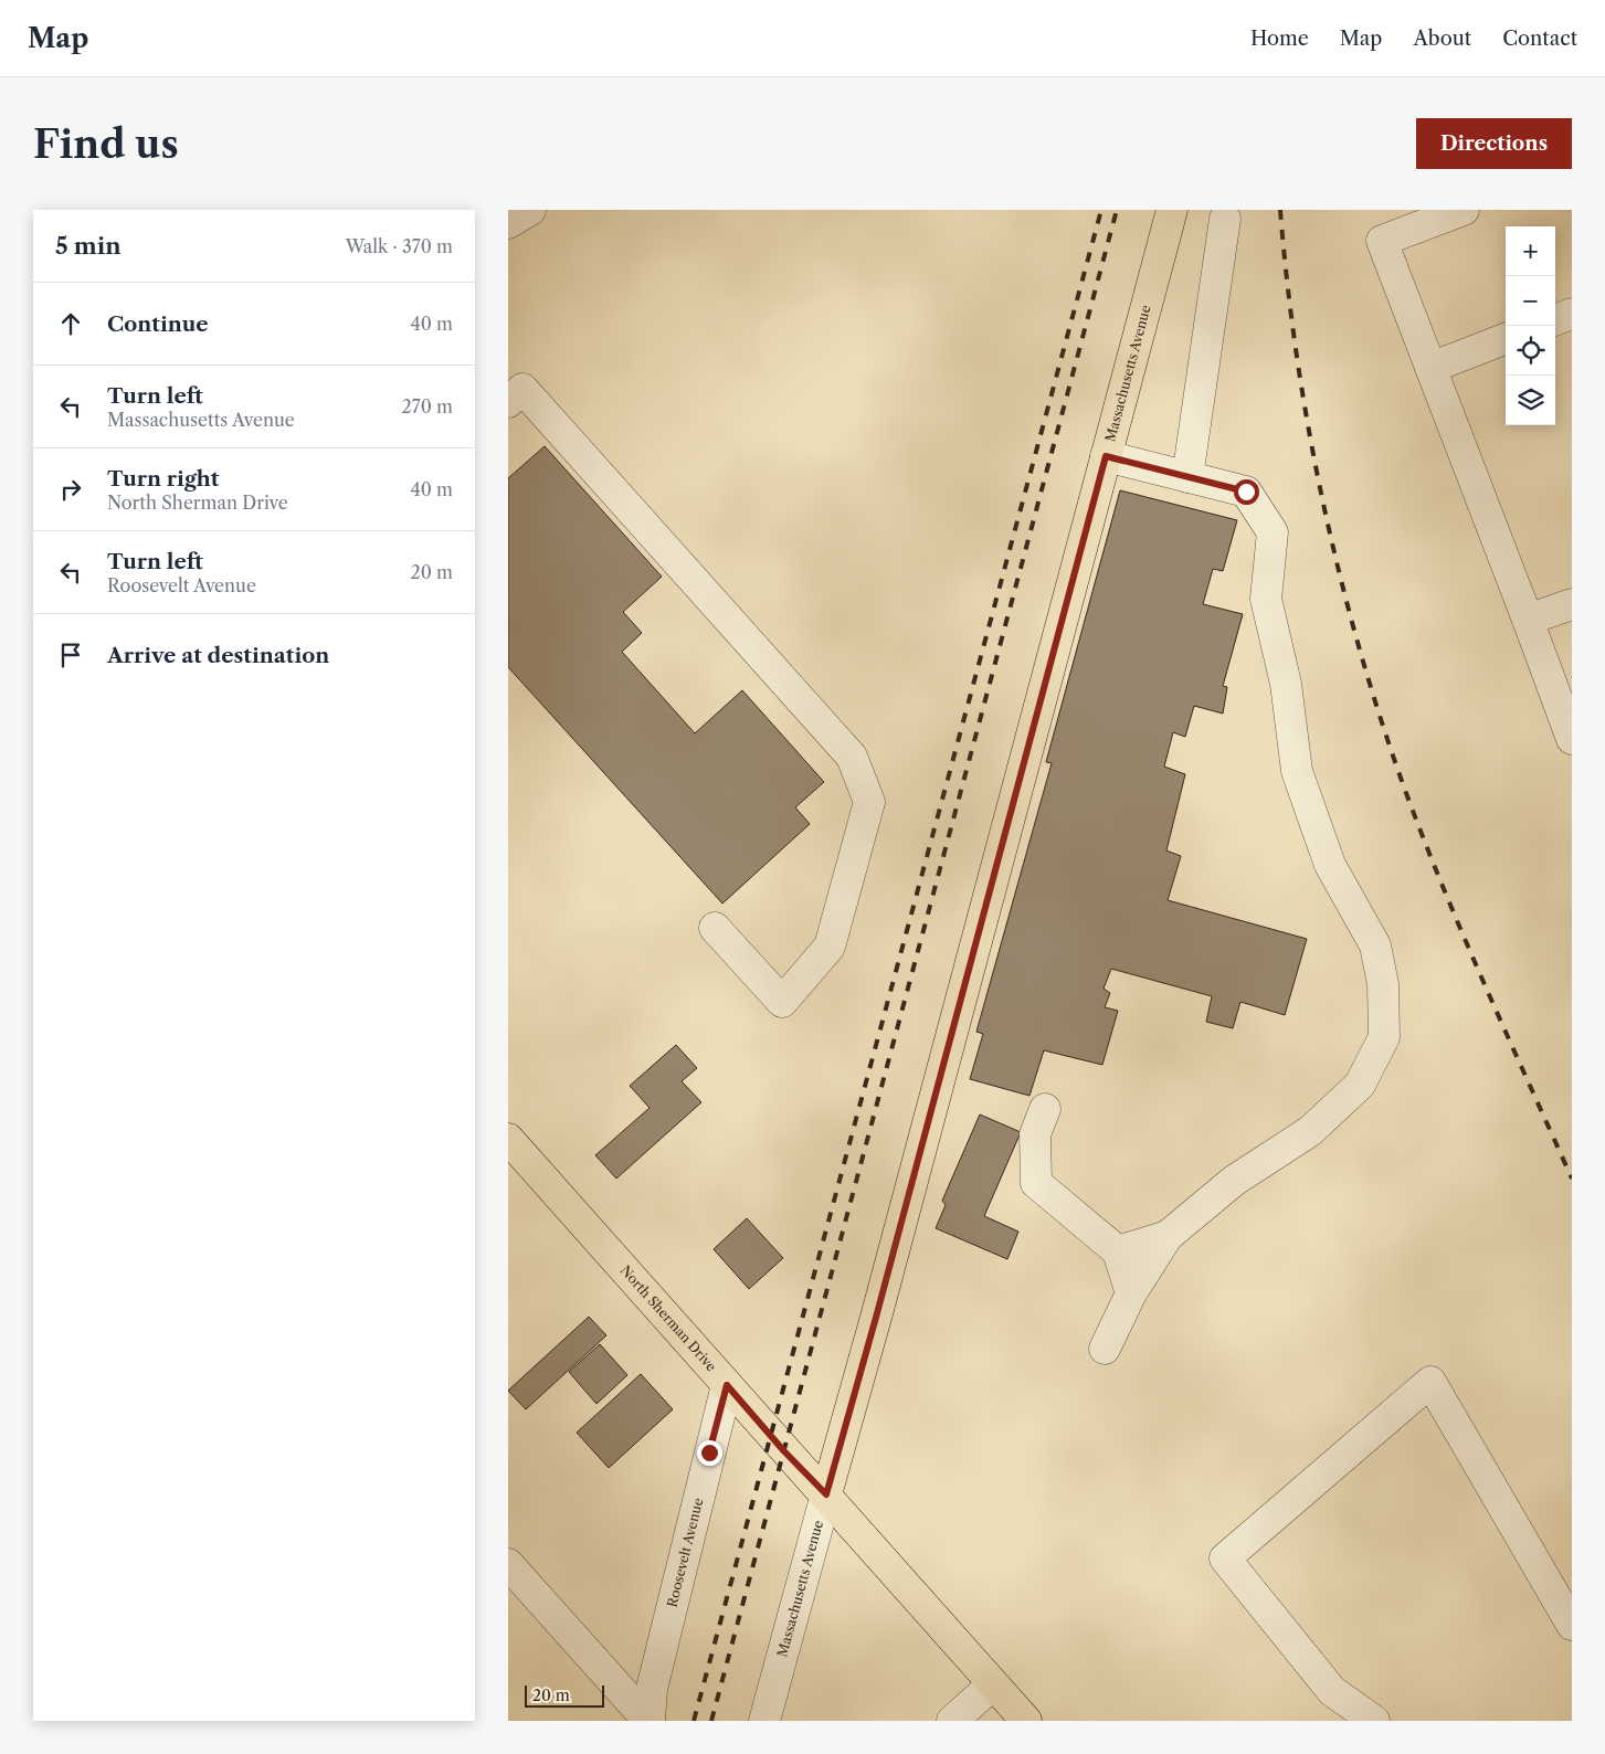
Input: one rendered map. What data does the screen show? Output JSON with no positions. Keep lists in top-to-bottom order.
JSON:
{
  "streets": {
    "main road": ["Massachusetts Avenue", "North Sherman Drive"],
    "street": ["Roosevelt Avenue"]
  },
  "crossings": [
    ["Massachusetts Avenue", "North Sherman Drive"],
    ["North Sherman Drive", "Roosevelt Avenue"]
  ],
  "scale_bar": "20 m",
  "page": {
    "header": "Map",
    "nav": [
      "Home",
      "Map",
      "About",
      "Contact"
    ],
    "buttons": "Directions",
    "title": "Find us",
    "heading": ["5 min", "Walk · 370 m"],
    "map_buttons": ["+", "−"],
    "list": [
      ["Continue", "40 m"],
      ["Turn left", "Massachusetts Avenue", "270 m"],
      ["Turn right", "North Sherman Drive", "40 m"],
      ["Turn left", "Roosevelt Avenue", "20 m"],
      "Arrive at destination"
    ],
    "scale": "20 m"
  }
}
